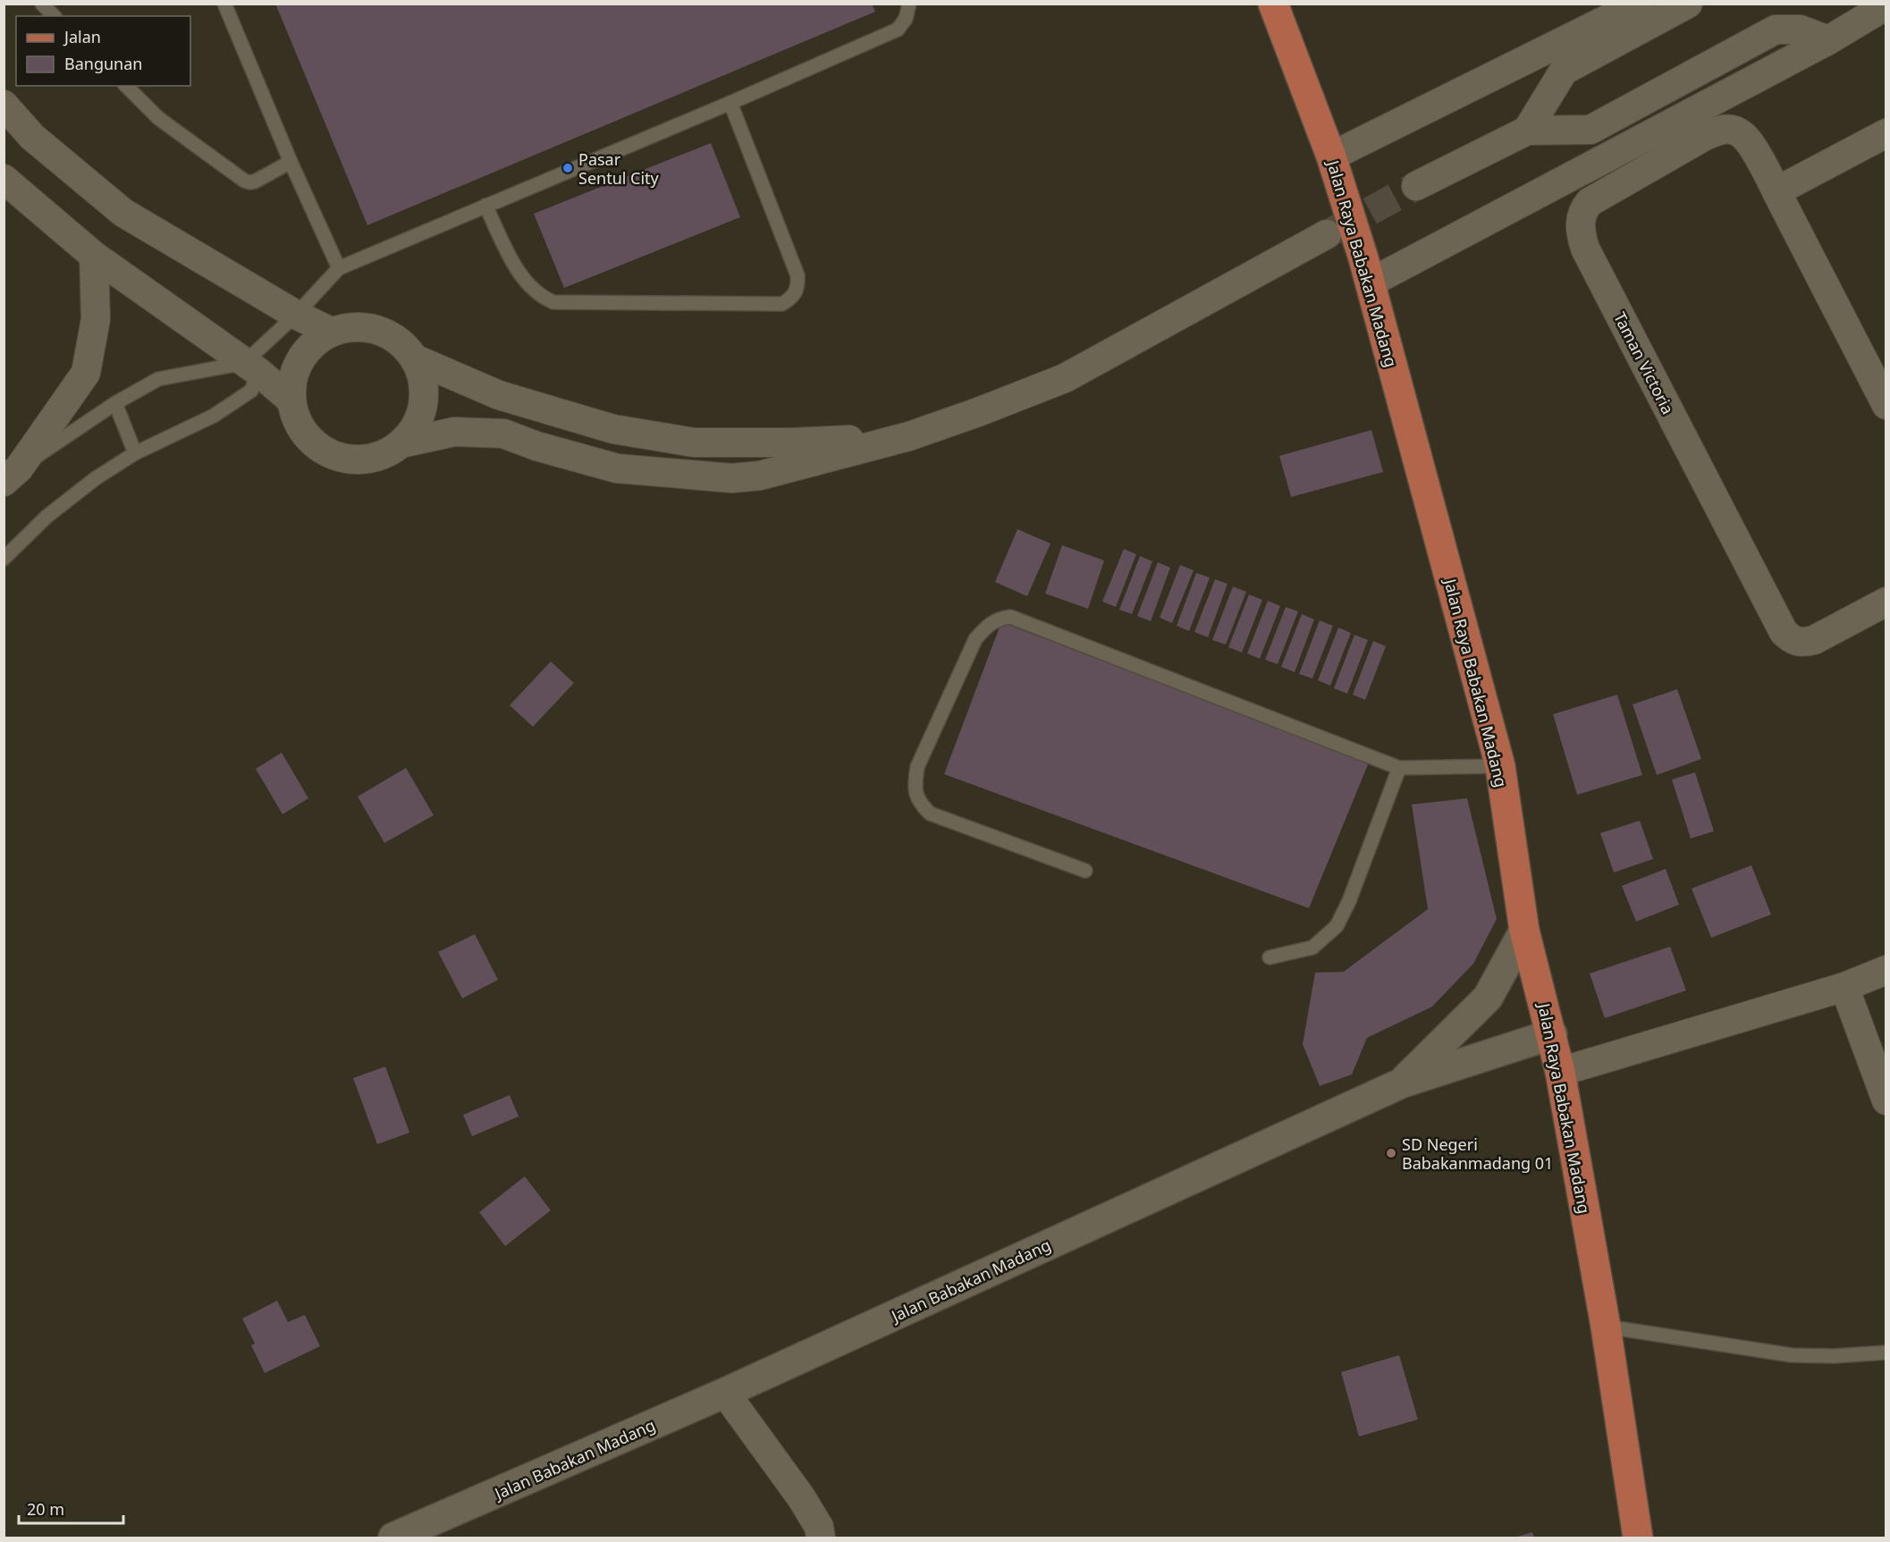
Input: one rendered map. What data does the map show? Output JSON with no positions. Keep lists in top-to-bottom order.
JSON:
{
  "streets": {
    "main road": ["Jalan Raya Babakan Madang", "Jalan Babakan Madang"],
    "street": ["Taman Victoria"]
  },
  "crossings": [
    ["Jalan Raya Babakan Madang", "Jalan Babakan Madang"]
  ],
  "places": ["Pasar Sentul City", "SD Negeri Babakanmadang 01"],
  "legend": ["Jalan", "Bangunan"],
  "scale_bar": "20 m"
}
